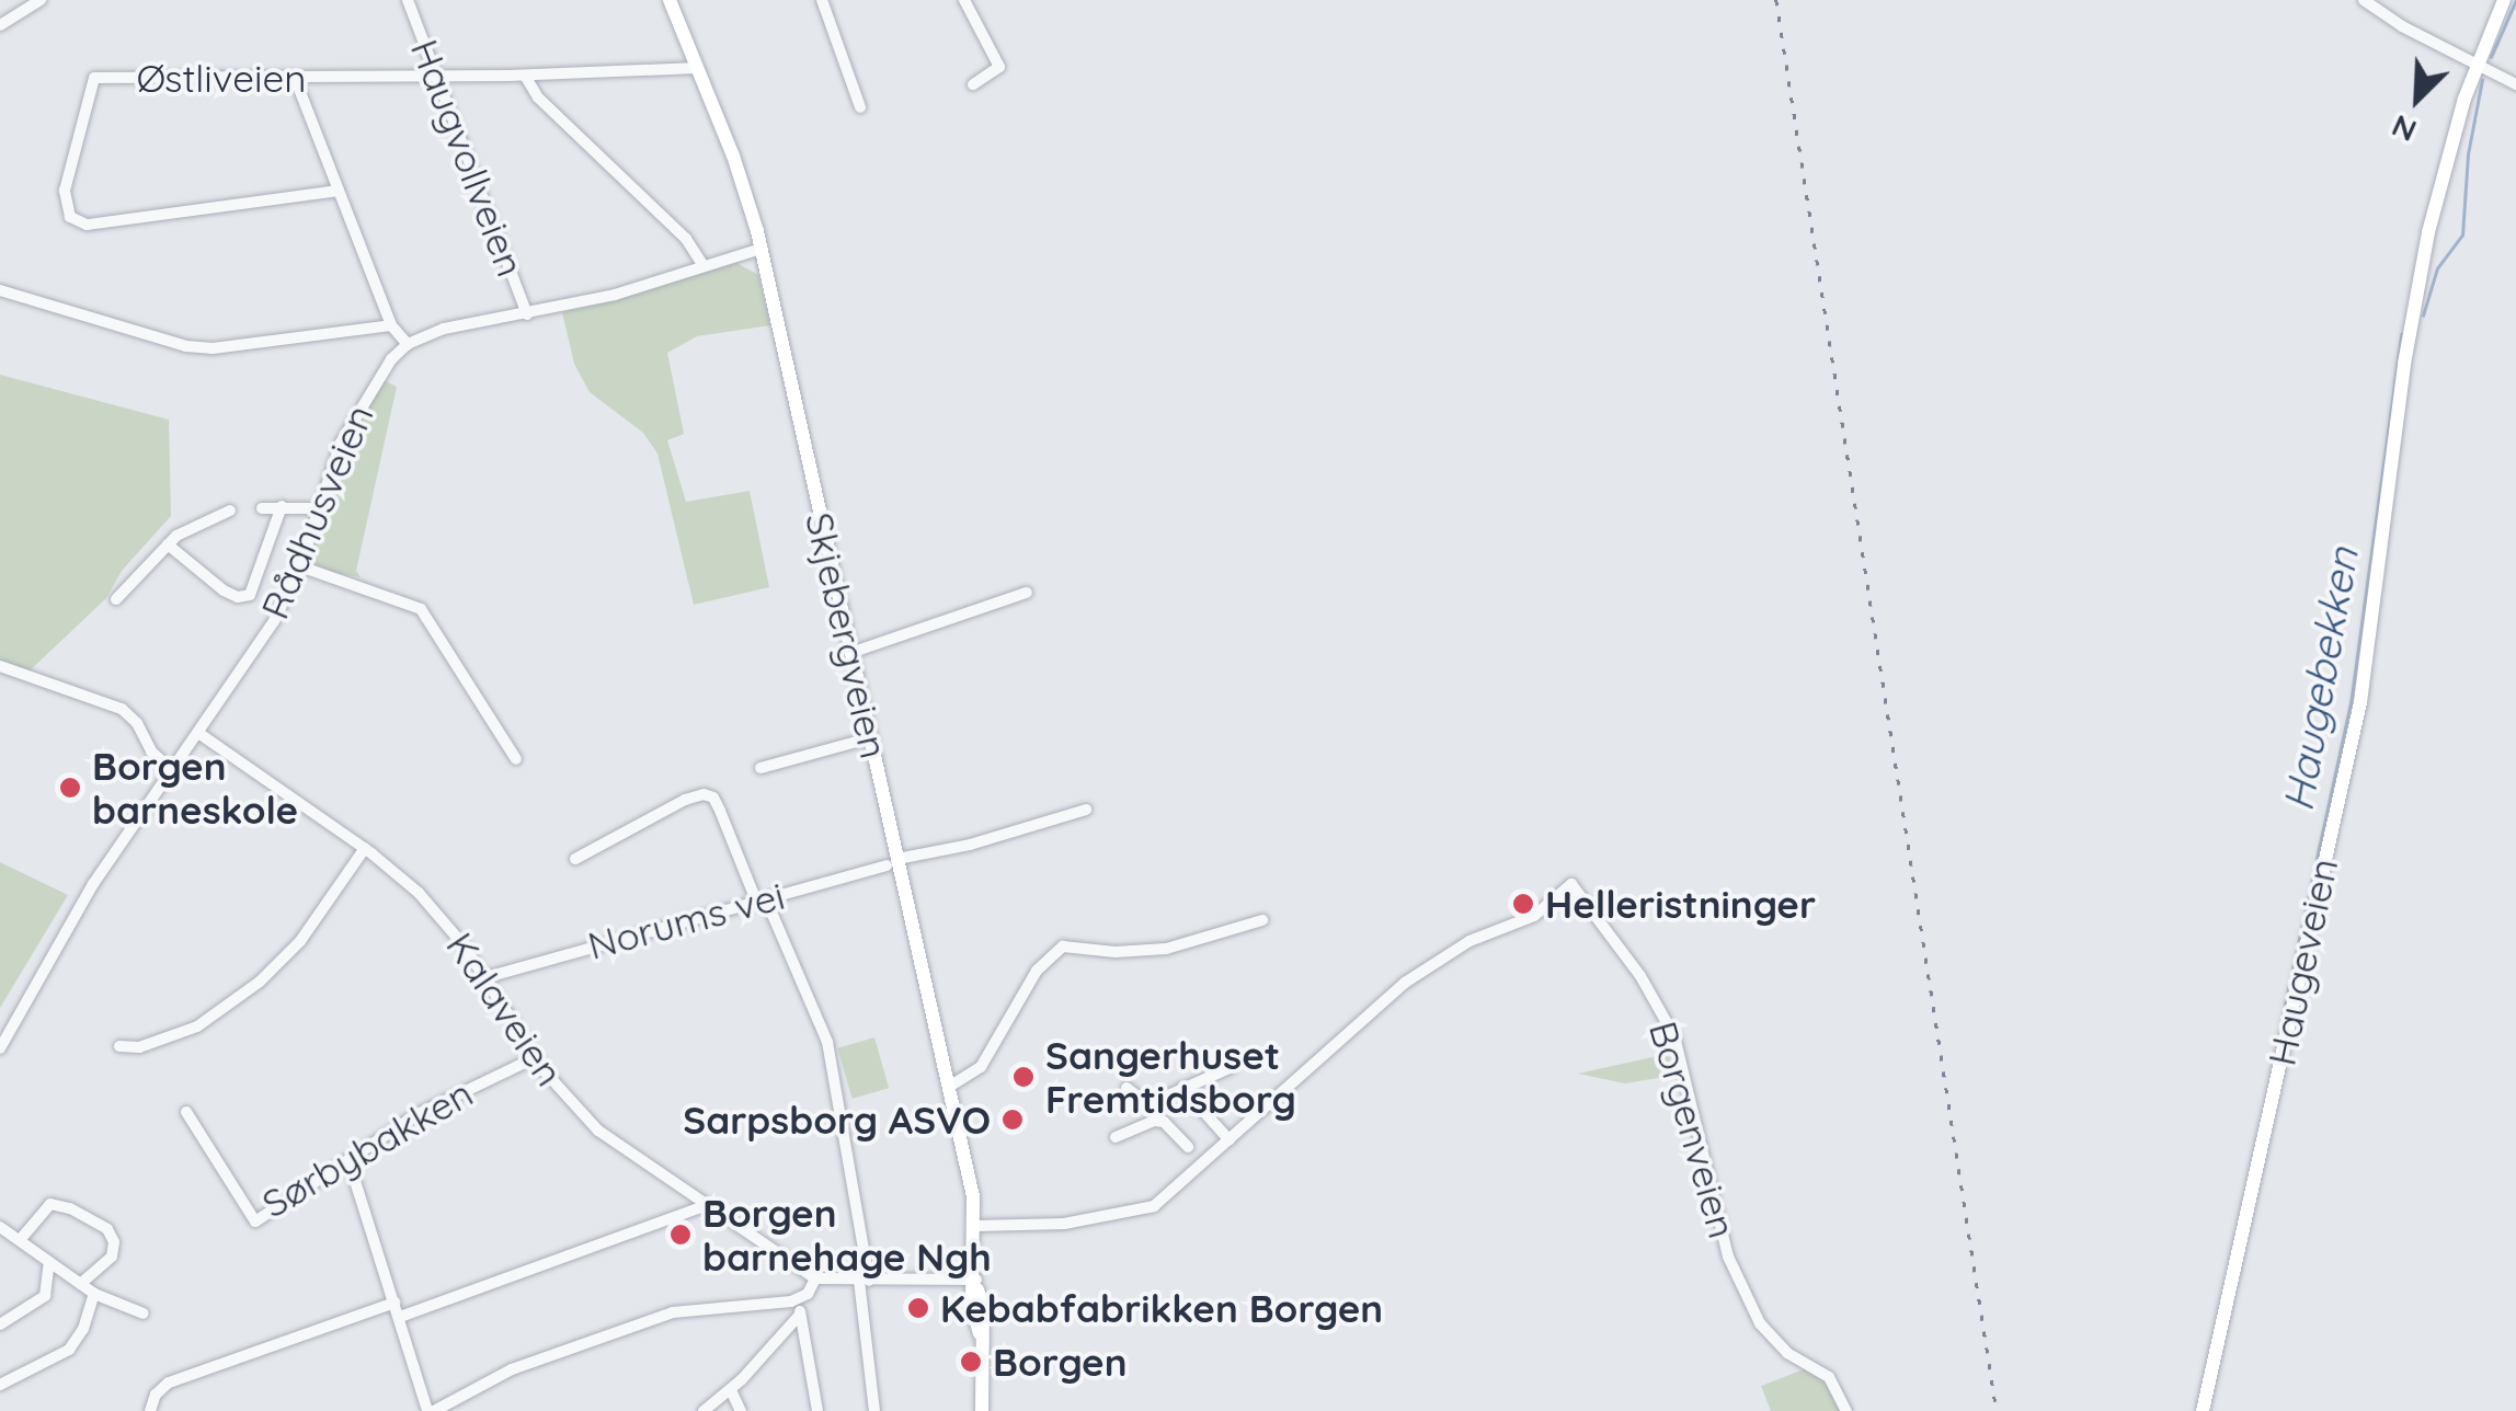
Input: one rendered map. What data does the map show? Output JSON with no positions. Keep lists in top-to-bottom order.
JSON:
{
  "streets": {
    "main road": ["Skjebergveien", "Haugeveien"],
    "street": [
      "Østliveien",
      "Haugvollveien",
      "Rådhusveien",
      "Norums vei",
      "Kalaveien",
      "Borgenveien",
      "Sørbybakken"
    ]
  },
  "crossings": [
    ["Østliveien", "Haugvollveien"],
    ["Østliveien", "Skjebergveien"],
    ["Rådhusveien", "Kalaveien"],
    ["Skjebergveien", "Norums vei"],
    ["Skjebergveien", "Borgenveien"],
    ["Norums vei", "Kalaveien"],
    ["Kalaveien", "Sørbybakken"]
  ],
  "water": ["Haugebekken"],
  "places": [
    "Borgen barneskole",
    "Helleristninger",
    "Sangerhuset Fremtidsborg",
    "Sarpsborg ASVO",
    "Borgen barnehage Ngh",
    "Kebabfabrikken Borgen",
    "Borgen"
  ],
  "north": "bottom left"
}
